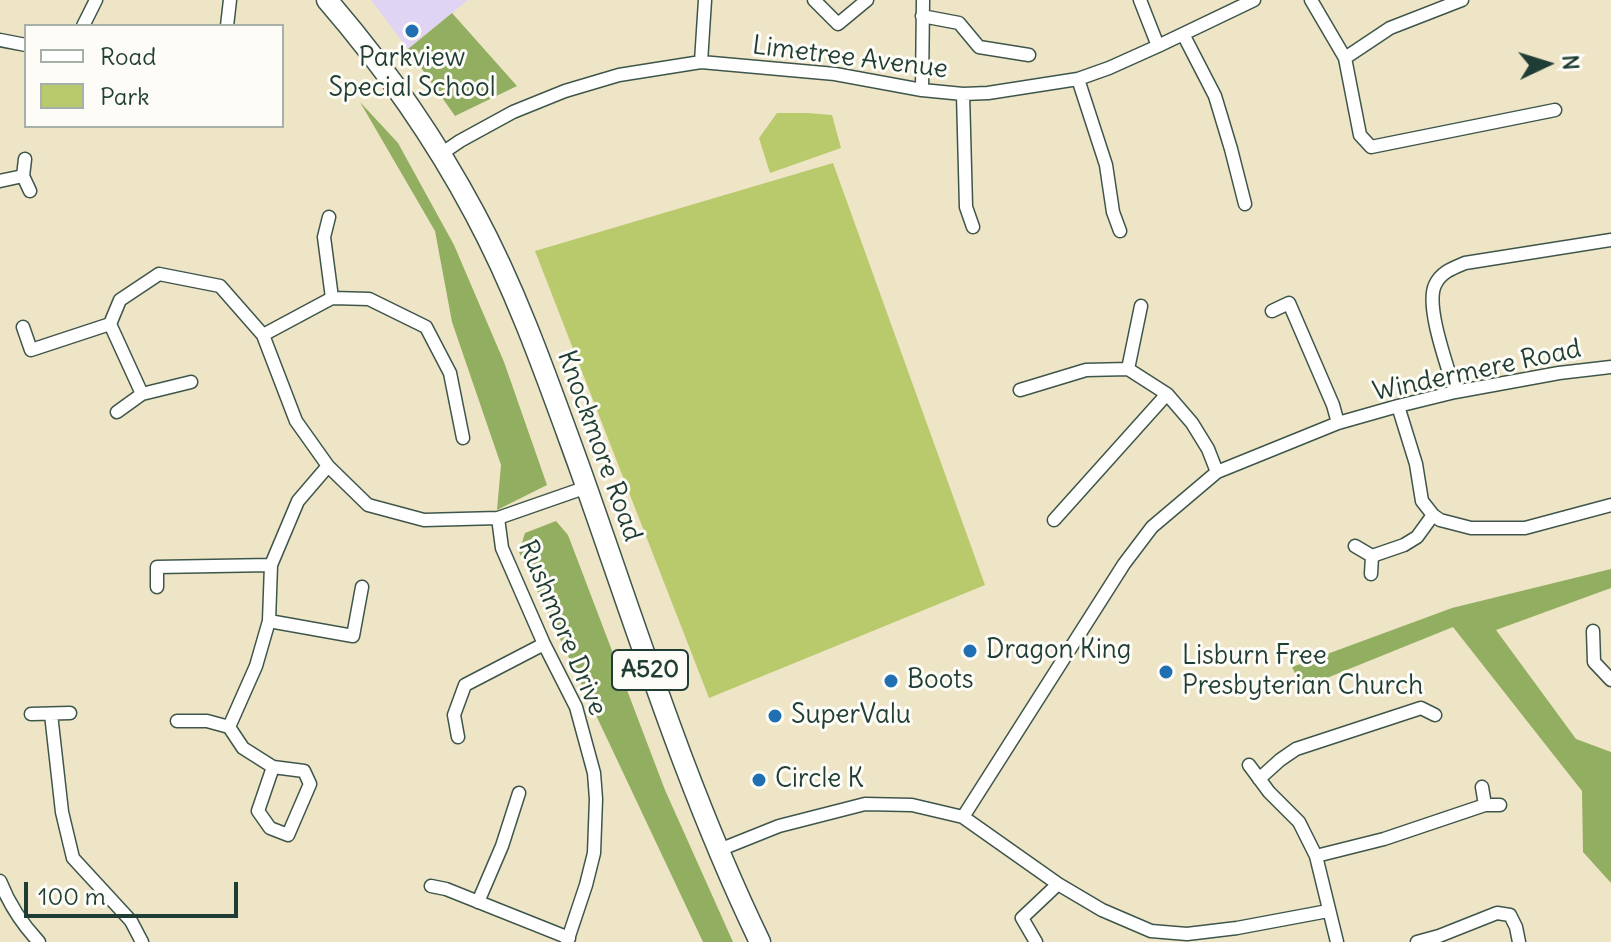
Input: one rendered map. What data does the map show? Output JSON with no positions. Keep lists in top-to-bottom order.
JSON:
{
  "streets": {
    "main road": ["Knockmore Road", "A520"],
    "street": ["Limetree Avenue", "Windermere Road", "Rushmore Drive"]
  },
  "crossings": [
    ["Limetree Avenue", "Knockmore Road"]
  ],
  "places": [
    "Parkview Special School",
    "Dragon King",
    "Lisburn Free Presbyterian Church",
    "Boots",
    "SuperValu",
    "Circle K"
  ],
  "legend": ["Road", "Park"],
  "scale_bar": "100 m",
  "north": "right"
}
